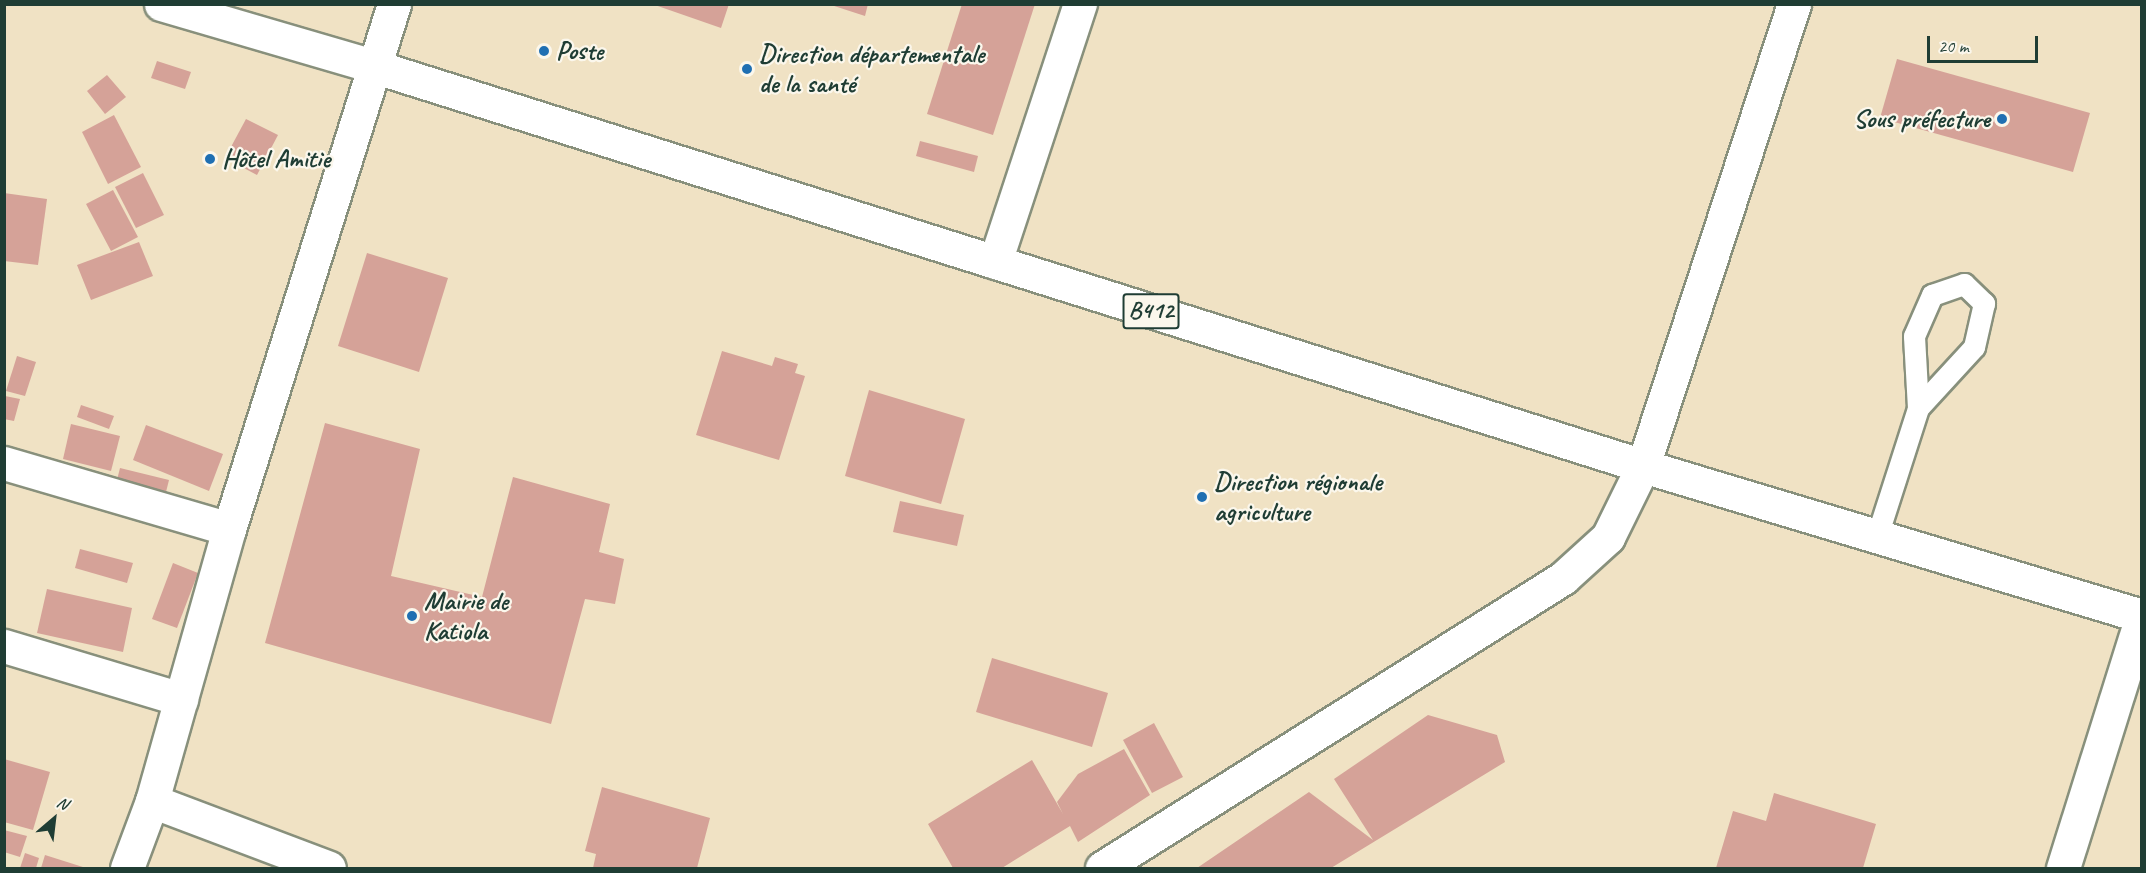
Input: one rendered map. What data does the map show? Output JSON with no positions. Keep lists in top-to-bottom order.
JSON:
{
  "streets": {
    "street": ["B412"]
  },
  "places": [
    "Poste",
    "Direction départementale de la santé",
    "Sous préfecture",
    "Hôtel Amitie",
    "Direction régionale agriculture",
    "Mairie de Katiola"
  ],
  "scale_bar": "20 m",
  "north": "top right"
}
